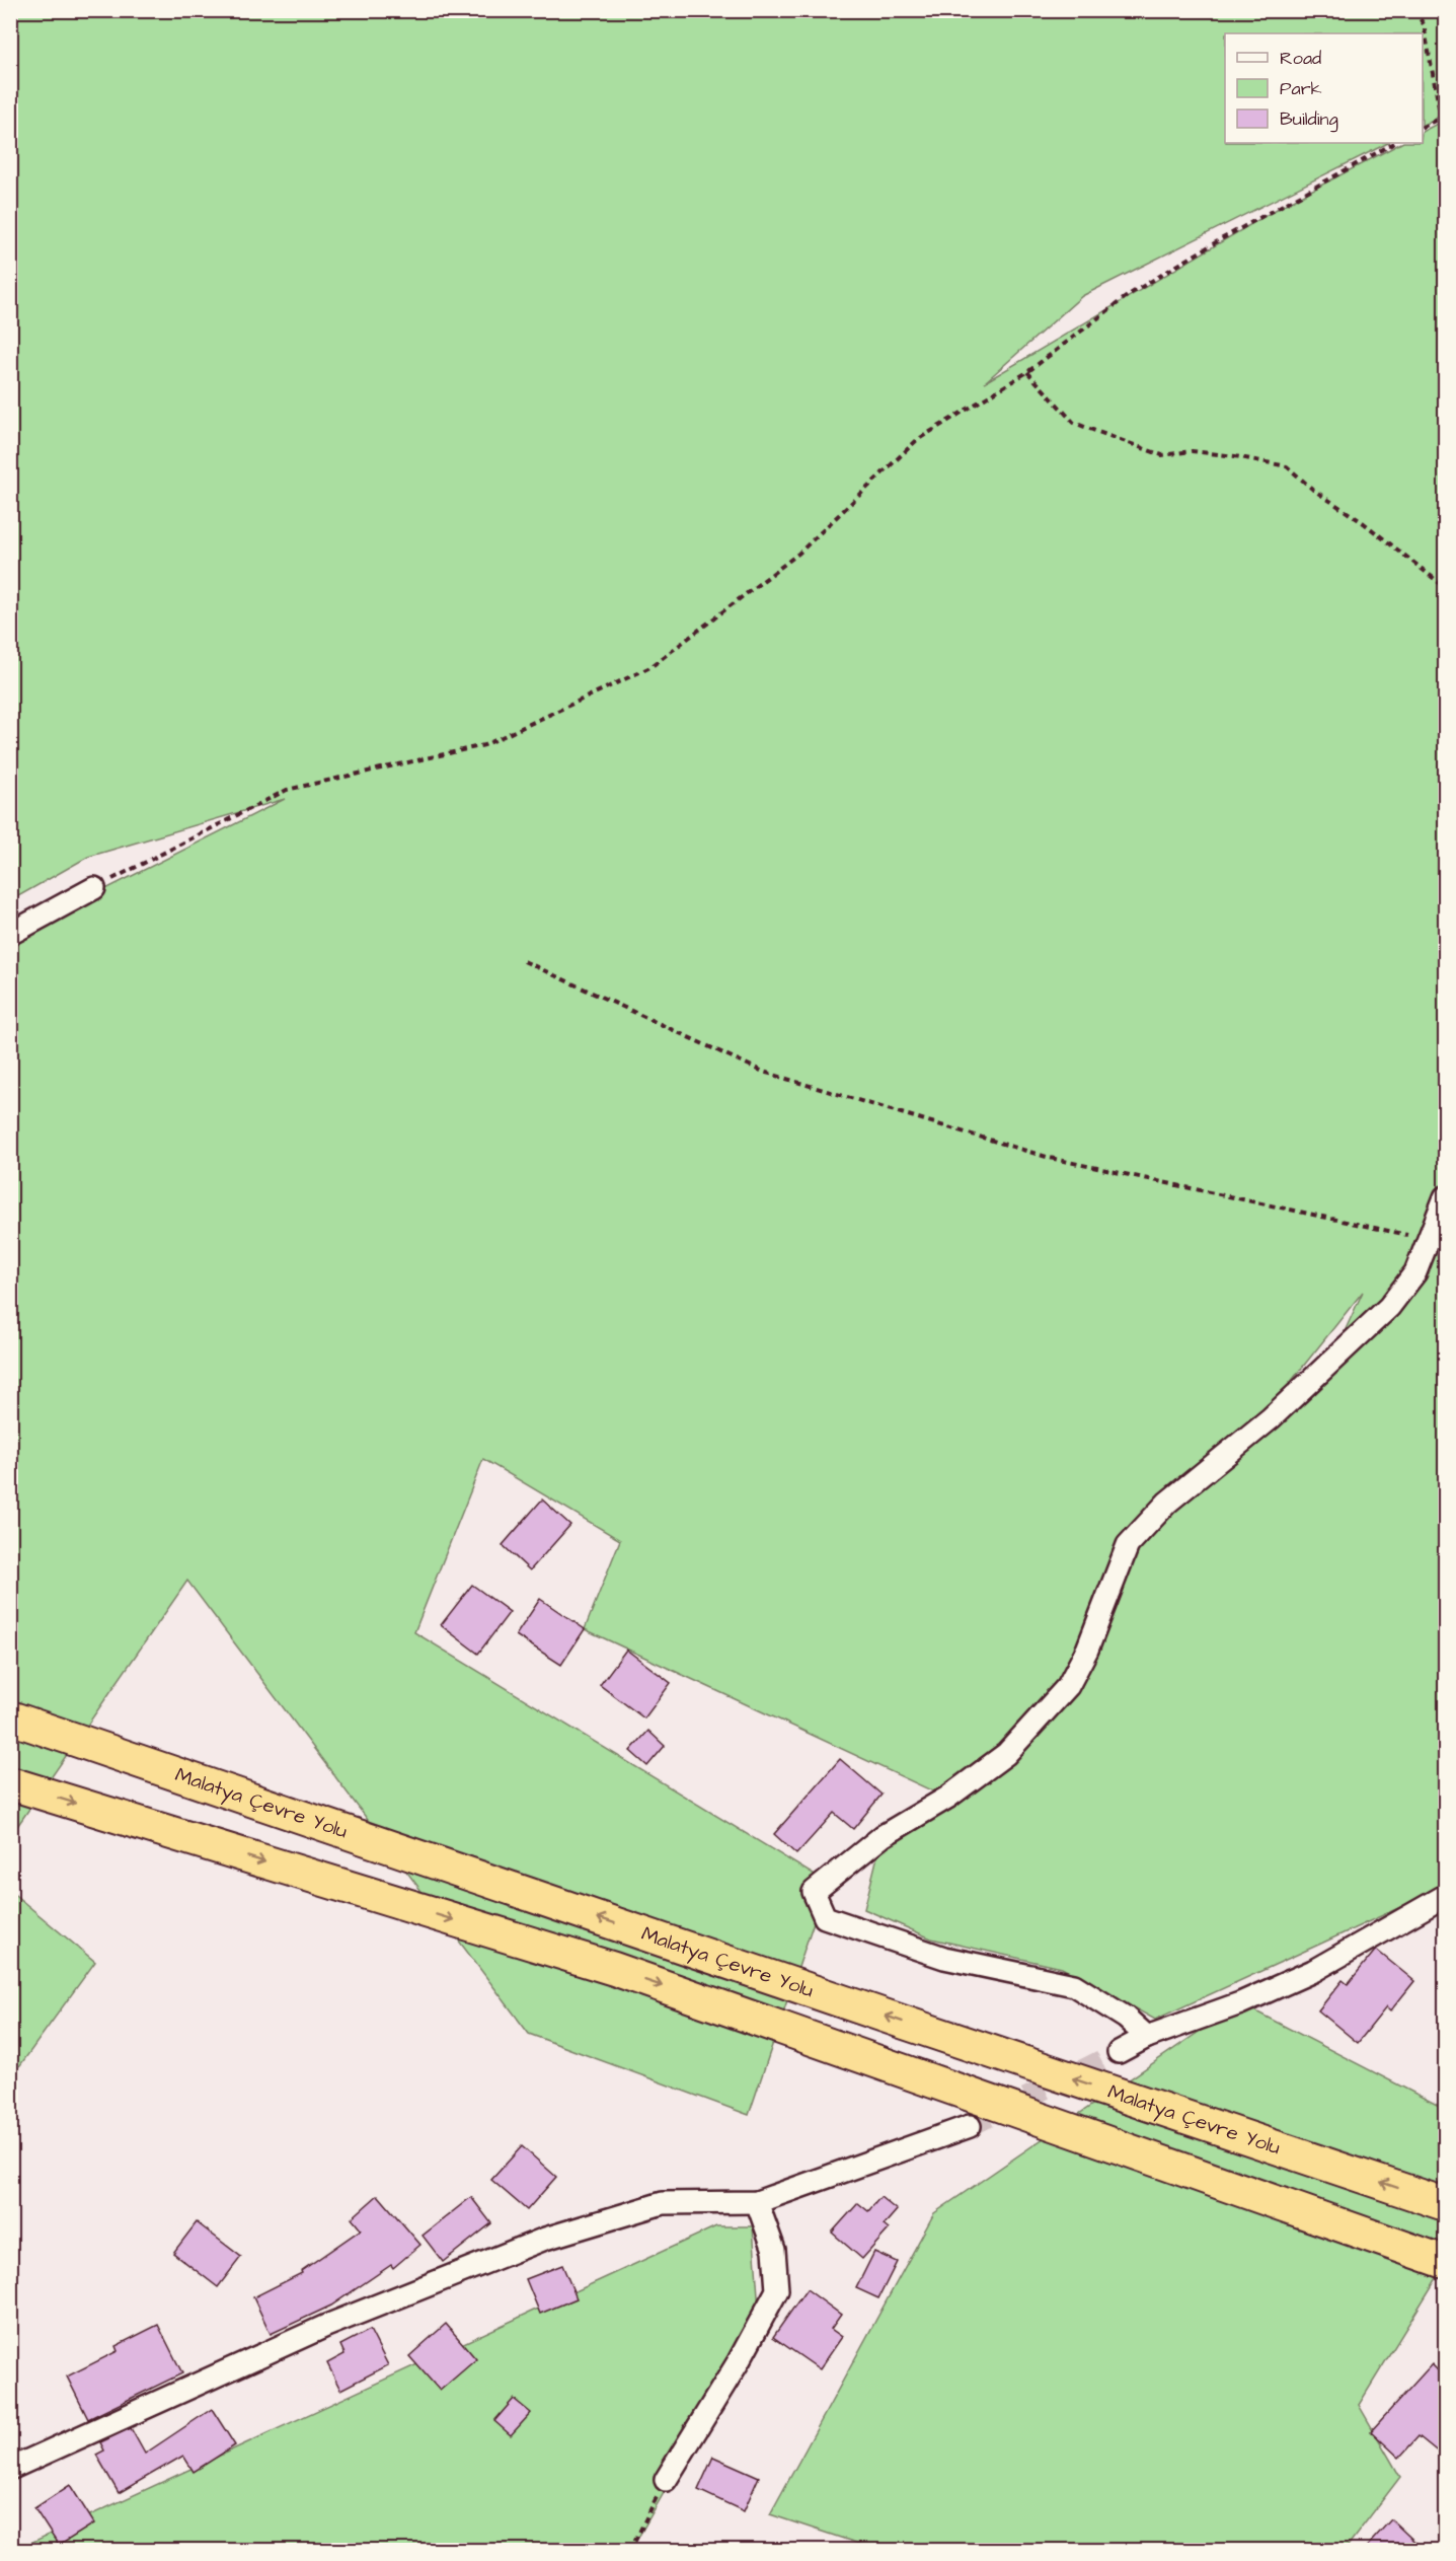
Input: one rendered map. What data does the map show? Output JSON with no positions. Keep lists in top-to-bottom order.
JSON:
{
  "streets": {
    "highway": ["Malatya Çevre Yolu"]
  },
  "legend": ["Road", "Park", "Building"]
}
